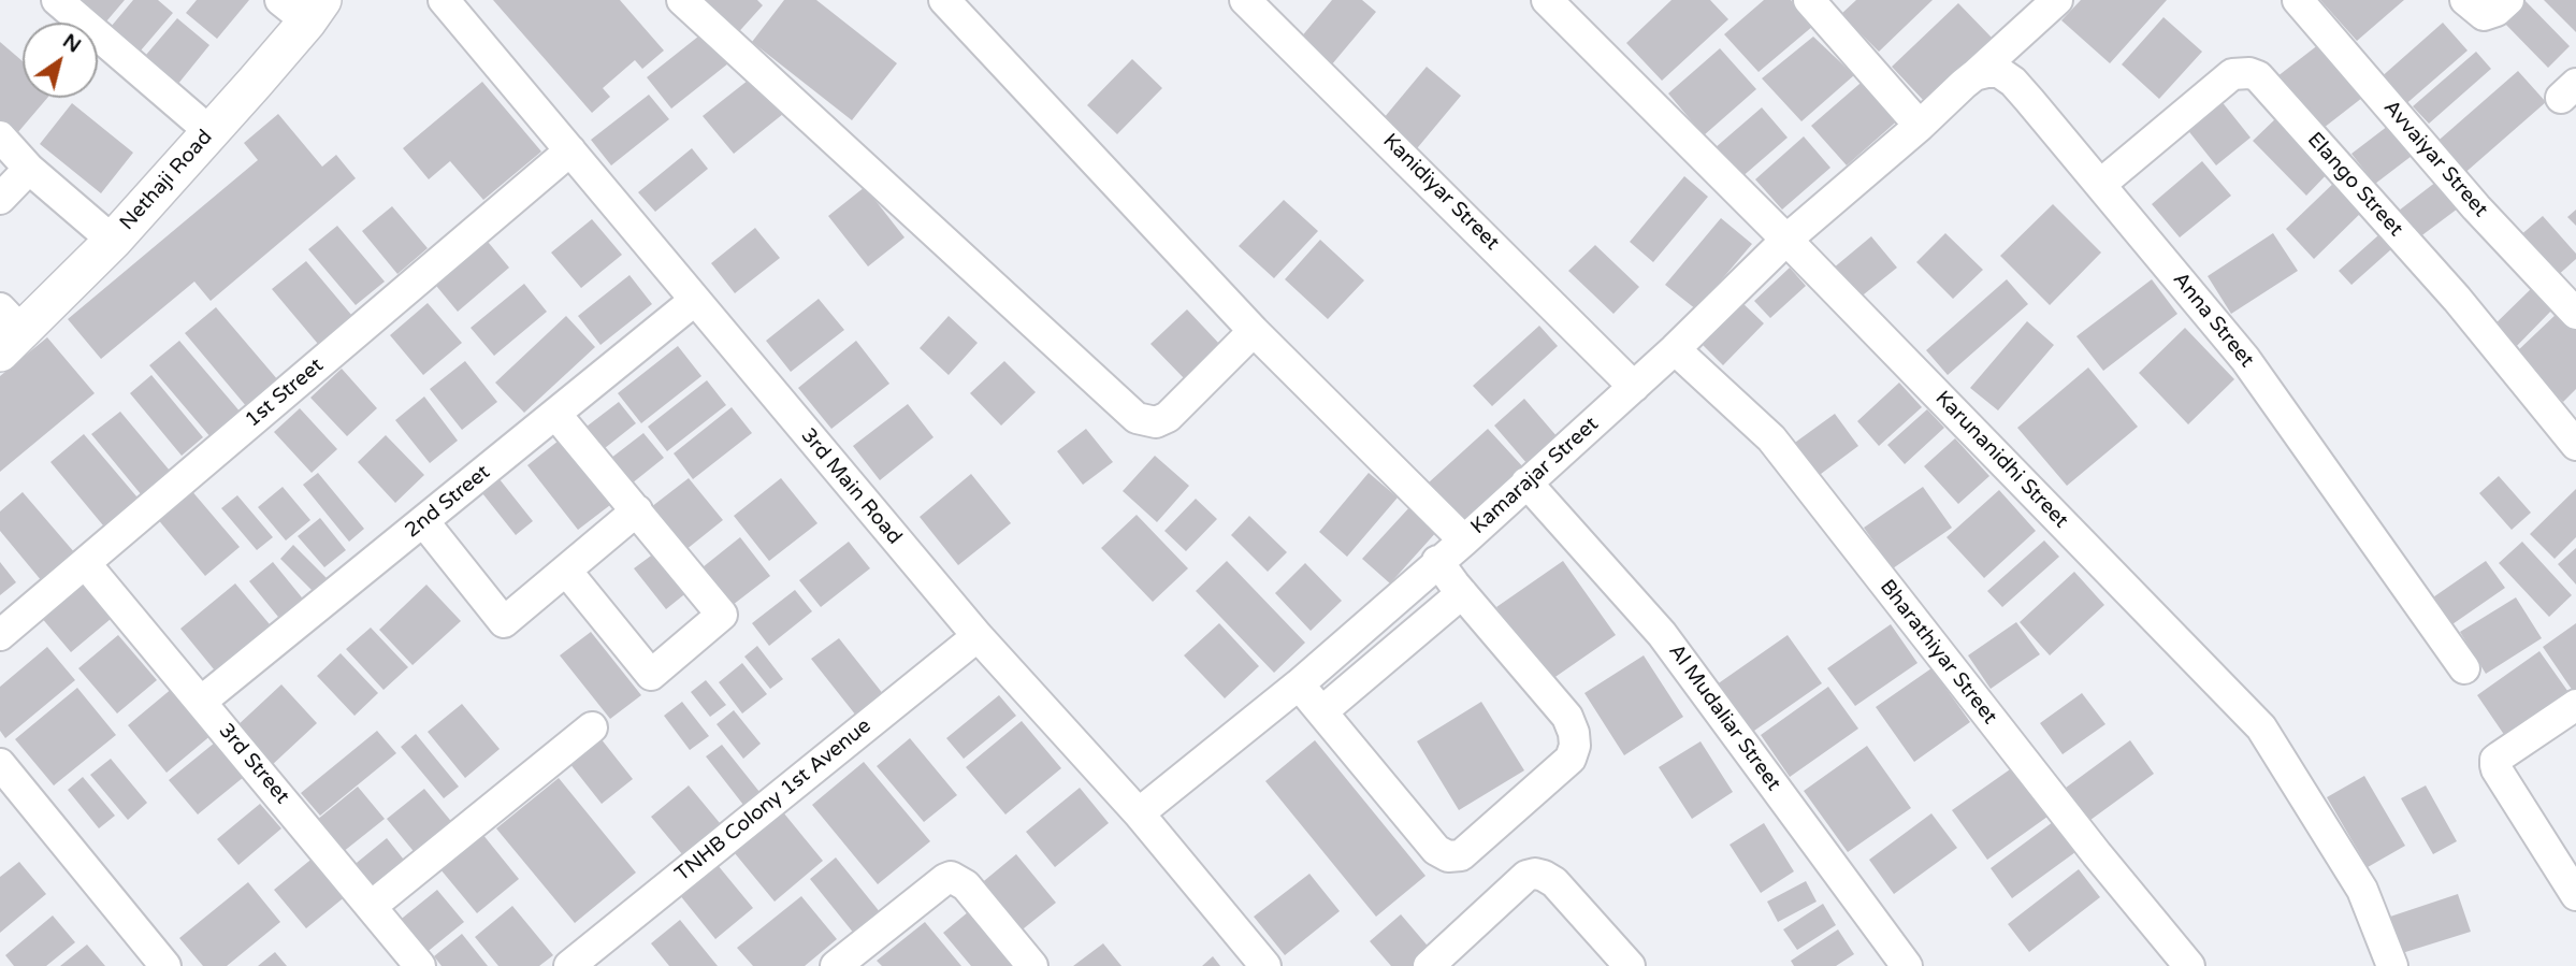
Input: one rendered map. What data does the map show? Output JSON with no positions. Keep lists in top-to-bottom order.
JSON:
{
  "streets": {
    "street": [
      "Avvaiyar Street",
      "Nethaji Road",
      "Elango Street",
      "Kanidiyar Street",
      "Anna Street",
      "1st Street",
      "Karunanidhi Street",
      "Kamarajar Street",
      "3rd Main Road",
      "2nd Street",
      "Bharathiyar Street",
      "Al Mudaliar Street",
      "3rd Street",
      "TNHB Colony 1st Avenue"
    ]
  },
  "crossings": [
    ["Elango Street", "Anna Street"],
    ["Kanidiyar Street", "Kamarajar Street"],
    ["1st Street", "3rd Main Road"],
    ["1st Street", "3rd Street"],
    ["Karunanidhi Street", "Kamarajar Street"],
    ["Kamarajar Street", "3rd Main Road"],
    ["Kamarajar Street", "Bharathiyar Street"],
    ["Kamarajar Street", "Al Mudaliar Street"],
    ["3rd Main Road", "2nd Street"],
    ["3rd Main Road", "TNHB Colony 1st Avenue"],
    ["2nd Street", "3rd Street"]
  ],
  "north": "top right"
}
